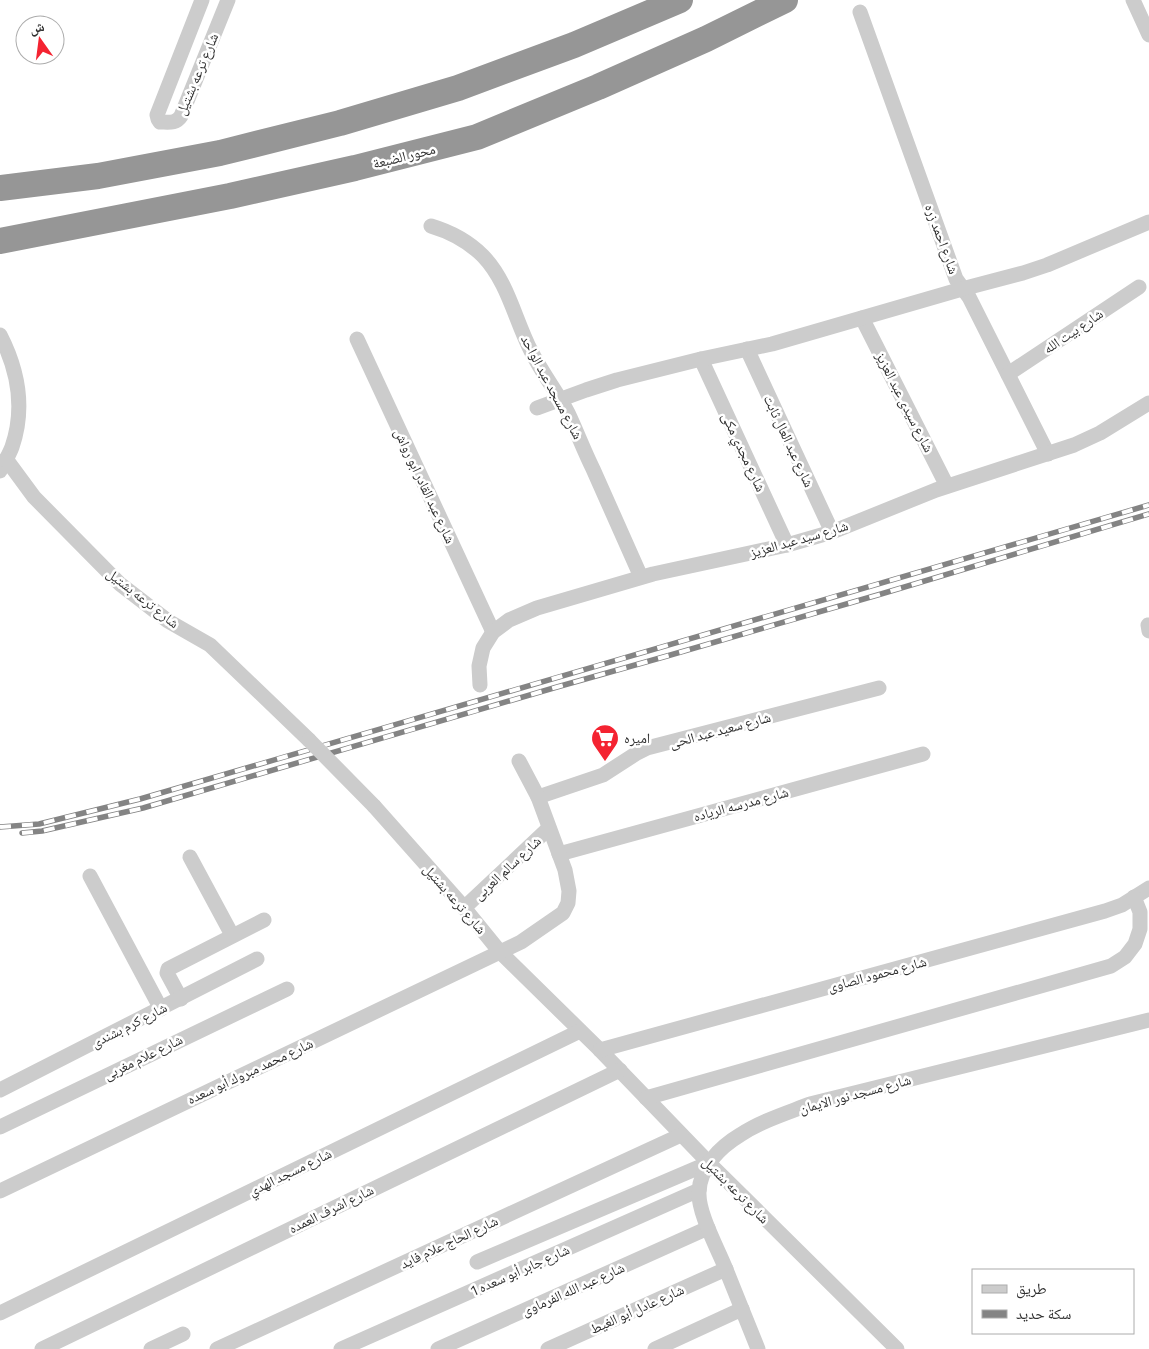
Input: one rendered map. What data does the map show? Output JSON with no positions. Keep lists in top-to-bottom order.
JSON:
{
  "streets": {
    "highway": ["محور الضبعة"],
    "street": [
      "شارع ترعه بشتيل",
      "شارع احمد زره",
      "شارع بيت الله",
      "شارع مسجد عبد الواحد",
      "شارع سيدى عبد العزيز",
      "شارع عبد العال ثابت",
      "شارع مجدي مكى",
      "شارع عبد القادر ابو رواش",
      "شارع سيد عبد العزيز",
      "شارع سعيد عبد الحى",
      "شارع مدرسه الرياده",
      "شارع سالم العربى",
      "شارع محمود الصاوى",
      "شارع كرم بشندى",
      "شارع علام مغربى",
      "شارع محمد مبروك أبو سعده",
      "شارع مسجد نور الايمان",
      "شارع مسجد الهدي",
      "شارع اشرف العمده",
      "شارع الحاج علام فايد",
      "شارع جابر أبو سعده 1",
      "شارع عبد الله الفرماوى",
      "شارع عادل أبو الغيط"
    ]
  },
  "crossings": [
    ["شارع ترعه بشتيل", "شارع سالم العربى"],
    ["شارع ترعه بشتيل", "شارع محمود الصاوى"],
    ["شارع ترعه بشتيل", "شارع محمد مبروك أبو سعده"],
    ["شارع ترعه بشتيل", "شارع مسجد نور الايمان"],
    ["شارع ترعه بشتيل", "شارع مسجد الهدي"],
    ["شارع ترعه بشتيل", "شارع اشرف العمده"],
    ["شارع ترعه بشتيل", "شارع الحاج علام فايد"],
    ["شارع احمد زره", "شارع بيت الله"],
    ["شارع احمد زره", "شارع سيد عبد العزيز"],
    ["شارع مسجد عبد الواحد", "شارع سيد عبد العزيز"],
    ["شارع سيدى عبد العزيز", "شارع سيد عبد العزيز"],
    ["شارع عبد العال ثابت", "شارع سيد عبد العزيز"],
    ["شارع مجدي مكى", "شارع سيد عبد العزيز"],
    ["شارع عبد القادر ابو رواش", "شارع سيد عبد العزيز"],
    ["شارع مسجد نور الايمان", "شارع جابر أبو سعده 1"]
  ],
  "places": {
    "supermarket": ["اميره"]
  },
  "legend": ["طريق", "سكة حديد"],
  "north": "top"
}
